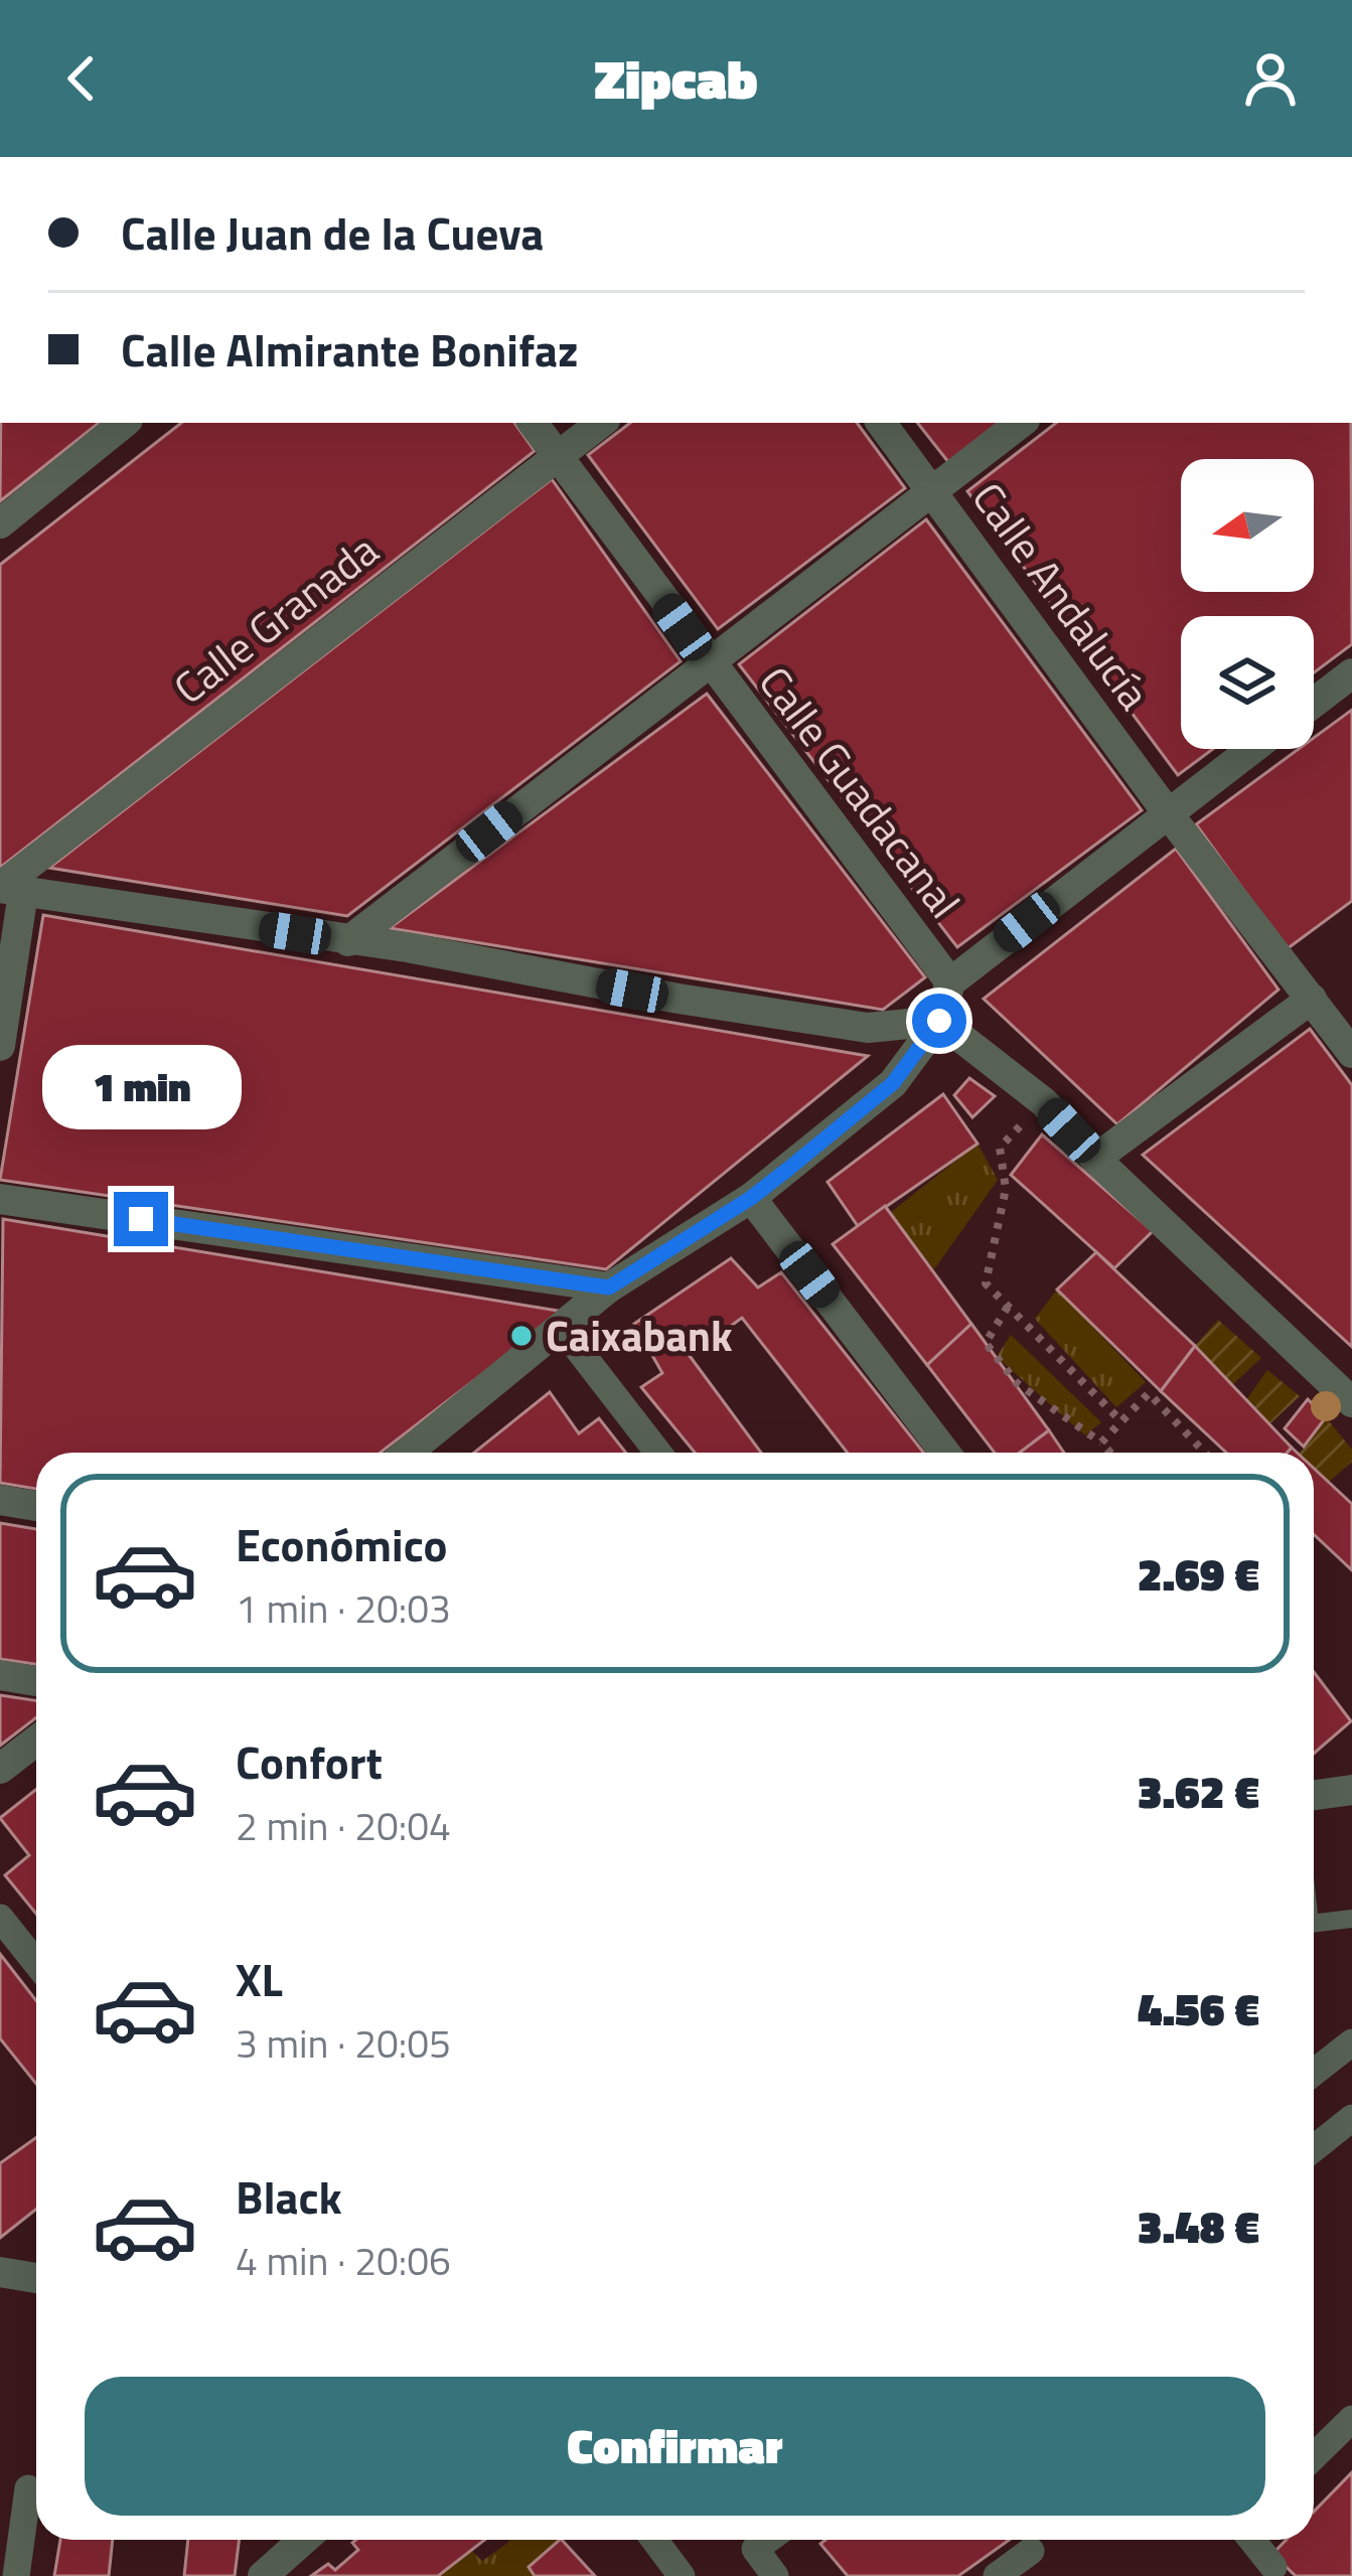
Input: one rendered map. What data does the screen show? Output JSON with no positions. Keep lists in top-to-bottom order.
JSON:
{
  "streets": {
    "street": ["Calle Andalucía", "Calle Granada", "Calle Guadacanal"]
  },
  "crossings": [
    ["Calle Granada", "Calle Guadacanal"]
  ],
  "places": ["Caixabank"],
  "north": "left",
  "page": {
    "header": "Zipcab",
    "banner": ["Calle Juan de la Cueva", "Calle Almirante Bonifaz"],
    "bubble": "1 min",
    "list": [
      {
        "name": "Económico",
        "note": "1 min · 20:03",
        "value": "2.69 €"
      },
      {
        "name": "Confort",
        "note": "2 min · 20:04",
        "value": "3.62 €"
      },
      {
        "name": "XL",
        "note": "3 min · 20:05",
        "value": "4.56 €"
      },
      {
        "name": "Black",
        "note": "4 min · 20:06",
        "value": "3.48 €"
      }
    ],
    "buttons": "Confirmar"
  }
}
